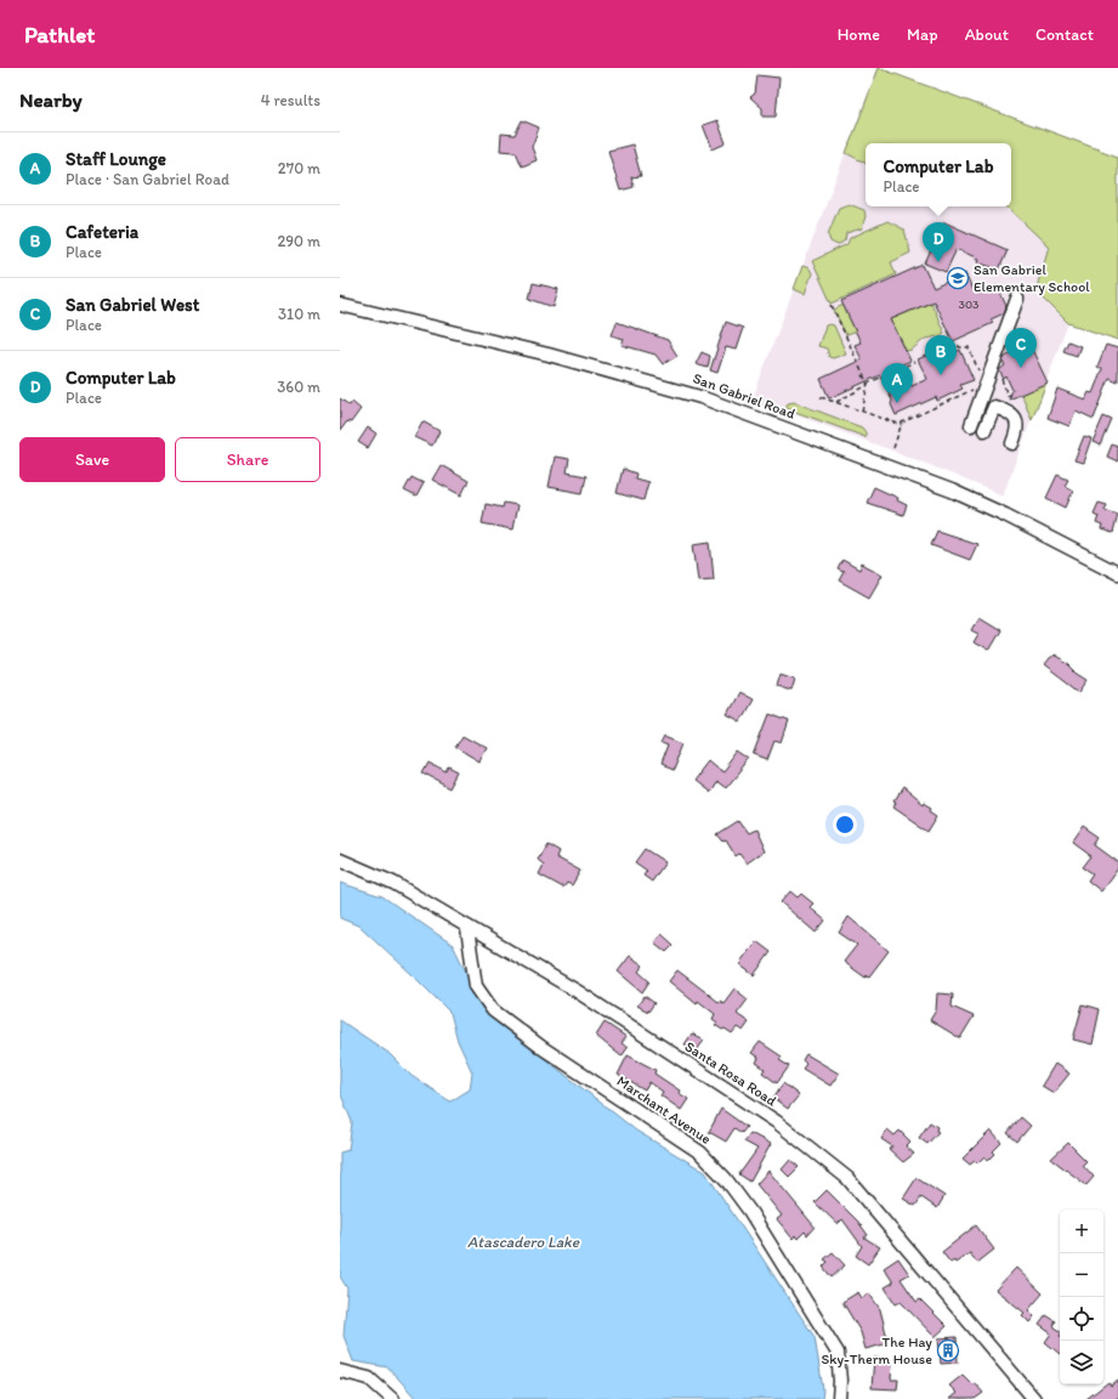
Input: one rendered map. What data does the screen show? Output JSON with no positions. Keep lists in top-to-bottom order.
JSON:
{
  "streets": {
    "street": ["San Gabriel Road", "Santa Rosa Road", "Marchant Avenue"]
  },
  "crossings": [
    ["Santa Rosa Road", "Marchant Avenue"]
  ],
  "water": ["Atascadero Lake"],
  "places": {
    "school or university": ["San Gabriel Elementary School"],
    "building": ["The Hay Sky-Therm House"]
  },
  "house_numbers": ["303"],
  "page": {
    "header": "Pathlet",
    "nav": [
      "Home",
      "Map",
      "About",
      "Contact"
    ],
    "heading": ["Nearby", "4 results"],
    "list": [
      {
        "mark": "A",
        "name": "Staff Lounge",
        "note": "Place · San Gabriel Road",
        "value": "270 m"
      },
      {
        "mark": "B",
        "name": "Cafeteria",
        "note": "Place",
        "value": "290 m"
      },
      {
        "mark": "C",
        "name": "San Gabriel West",
        "note": "Place",
        "value": "310 m"
      },
      {
        "mark": "D",
        "name": "Computer Lab",
        "note": "Place",
        "value": "360 m"
      }
    ],
    "popup": ["Computer Lab", "Place"],
    "pins": [
      "D",
      "C",
      "B",
      "A"
    ],
    "buttons": ["Save", "Share"],
    "map_buttons": ["+", "−"]
  }
}
